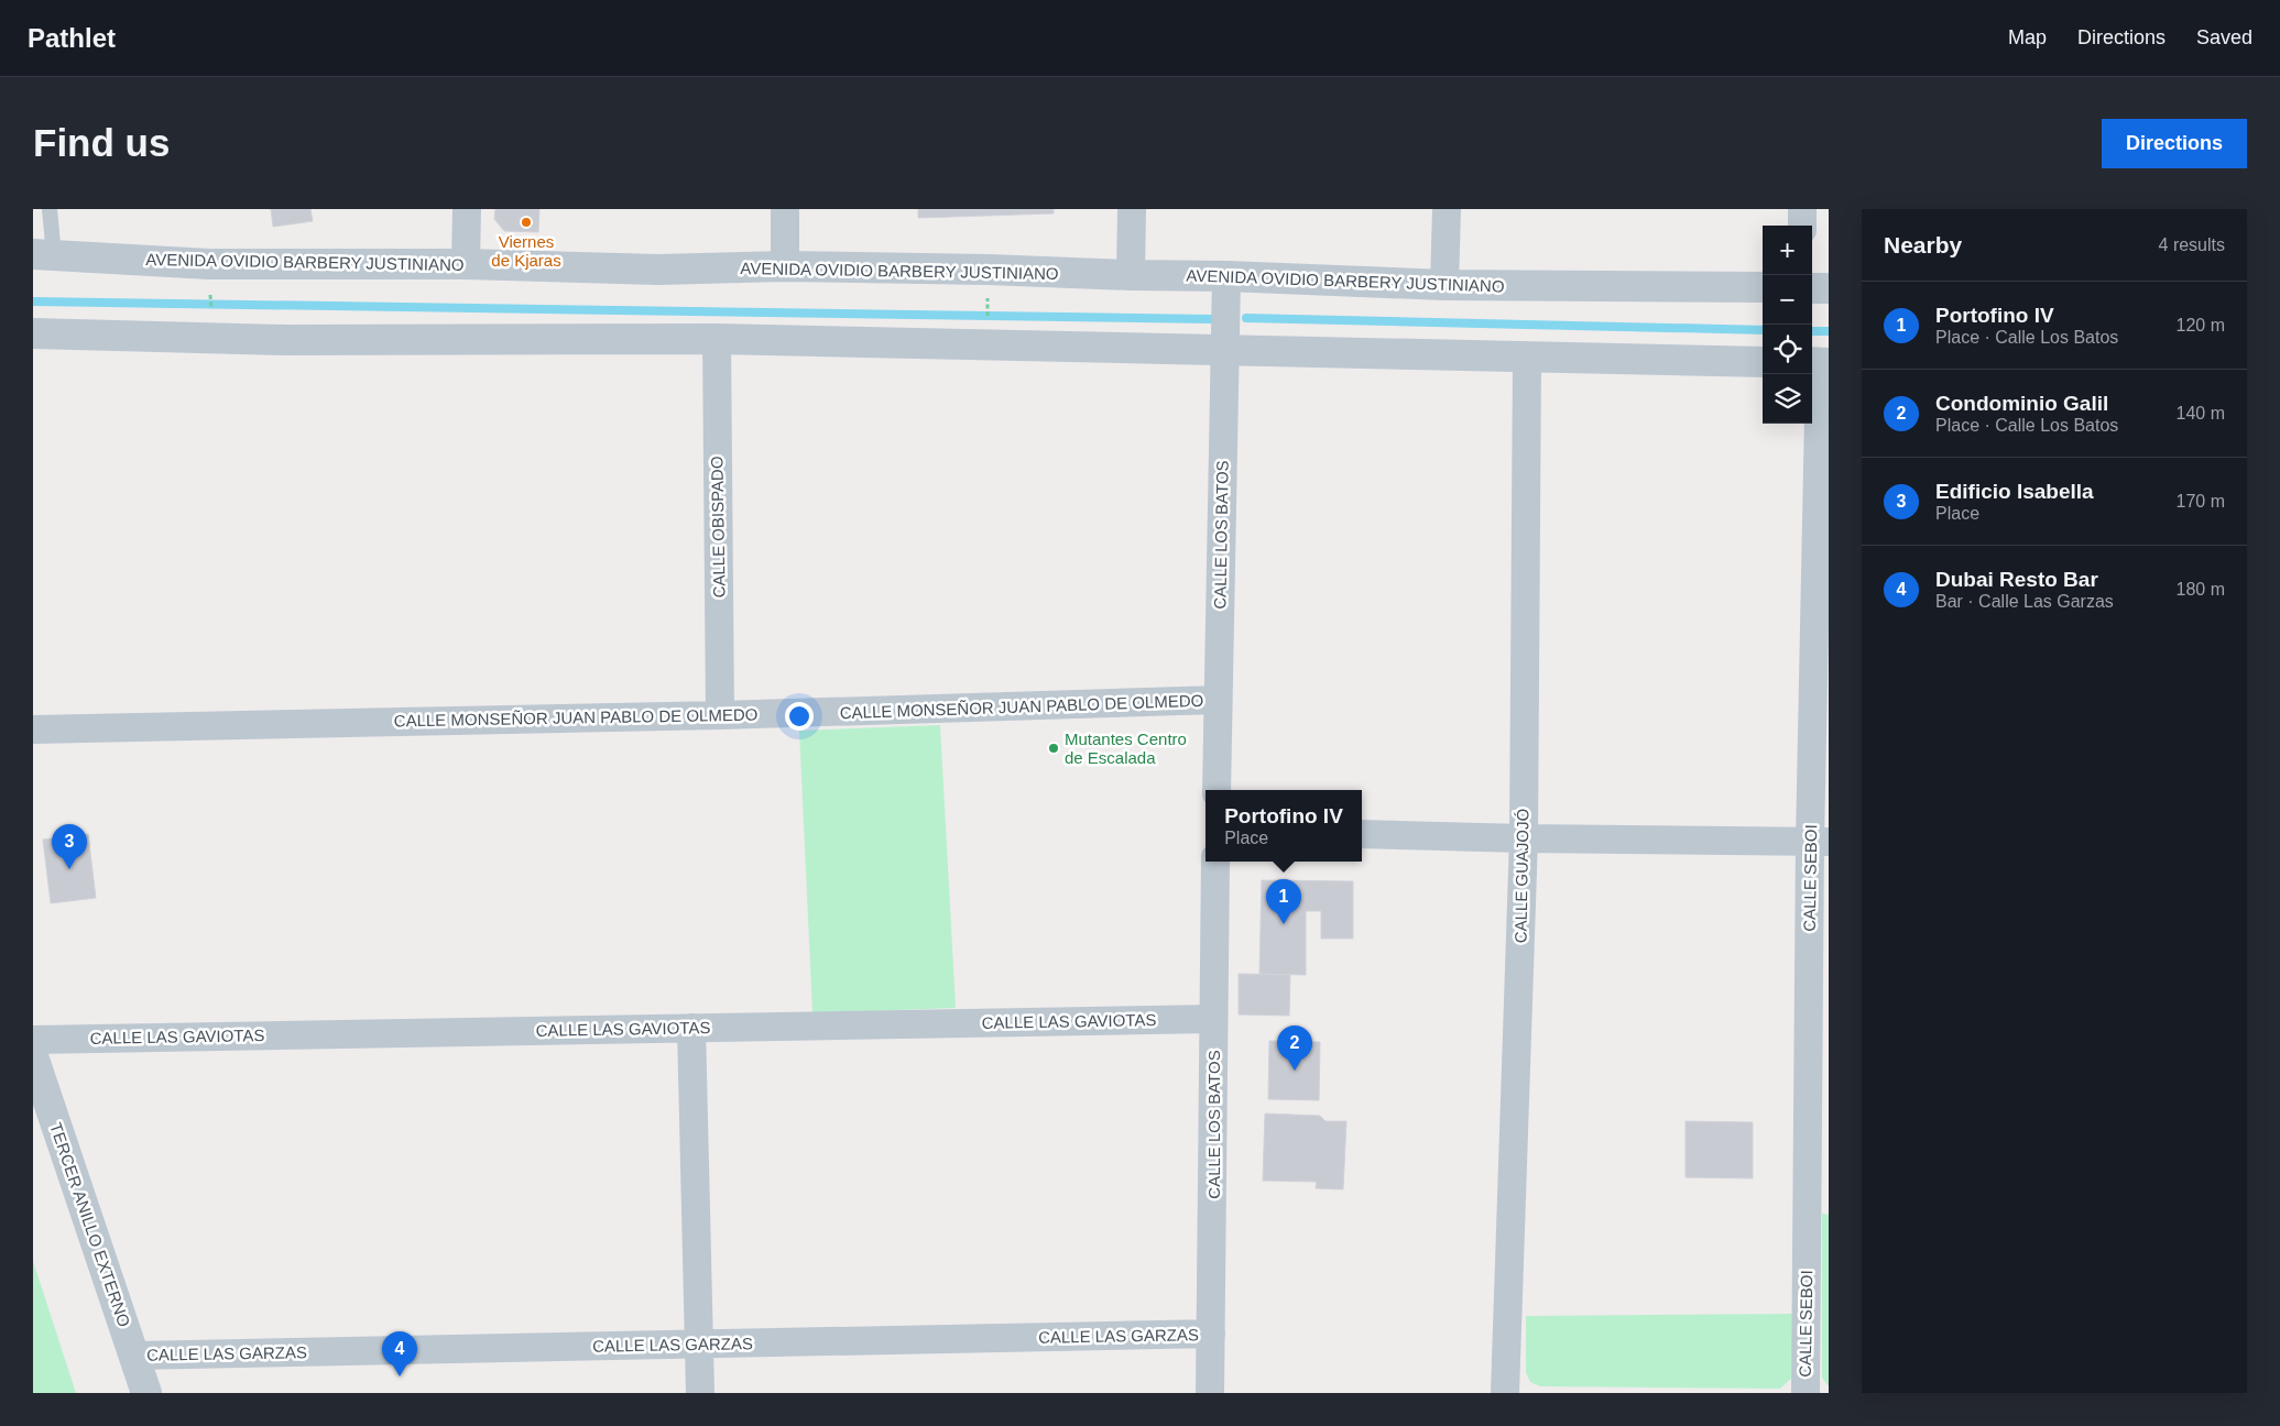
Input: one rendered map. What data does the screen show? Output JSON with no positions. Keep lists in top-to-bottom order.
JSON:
{
  "streets": {
    "street": [
      "AVENIDA OVIDIO BARBERY JUSTINIANO",
      "CALLE OBISPADO",
      "CALLE LOS BATOS",
      "CALLE MONSEÑOR JUAN PABLO DE OLMEDO",
      "CALLE GUAJOJÓ",
      "CALLE SEBOI",
      "CALLE LAS GAVIOTAS",
      "TERCER ANILLO EXTERNO",
      "CALLE LAS GARZAS"
    ]
  },
  "crossings": [
    ["AVENIDA OVIDIO BARBERY JUSTINIANO", "CALLE LOS BATOS"],
    ["CALLE OBISPADO", "CALLE MONSEÑOR JUAN PABLO DE OLMEDO"],
    ["CALLE LOS BATOS", "CALLE MONSEÑOR JUAN PABLO DE OLMEDO"],
    ["CALLE LOS BATOS", "CALLE LAS GAVIOTAS"],
    ["CALLE LOS BATOS", "CALLE LAS GARZAS"],
    ["TERCER ANILLO EXTERNO", "CALLE LAS GARZAS"]
  ],
  "places": ["Viernes de Kjaras", "Mutantes Centro de Escalada"],
  "page": {
    "header": "Pathlet",
    "nav": ["Map", "Directions", "Saved"],
    "buttons": "Directions",
    "title": "Find us",
    "heading": ["Nearby", "4 results"],
    "map_buttons": ["+", "−"],
    "list": [
      {
        "mark": "1",
        "name": "Portofino IV",
        "note": "Place · Calle Los Batos",
        "value": "120 m"
      },
      {
        "mark": "2",
        "name": "Condominio Galil",
        "note": "Place · Calle Los Batos",
        "value": "140 m"
      },
      {
        "mark": "3",
        "name": "Edificio Isabella",
        "note": "Place",
        "value": "170 m"
      },
      {
        "mark": "4",
        "name": "Dubai Resto Bar",
        "note": "Bar · Calle Las Garzas",
        "value": "180 m"
      }
    ],
    "popup": ["Portofino IV", "Place"],
    "pins": [
      "3",
      "1",
      "2",
      "4"
    ]
  }
}
